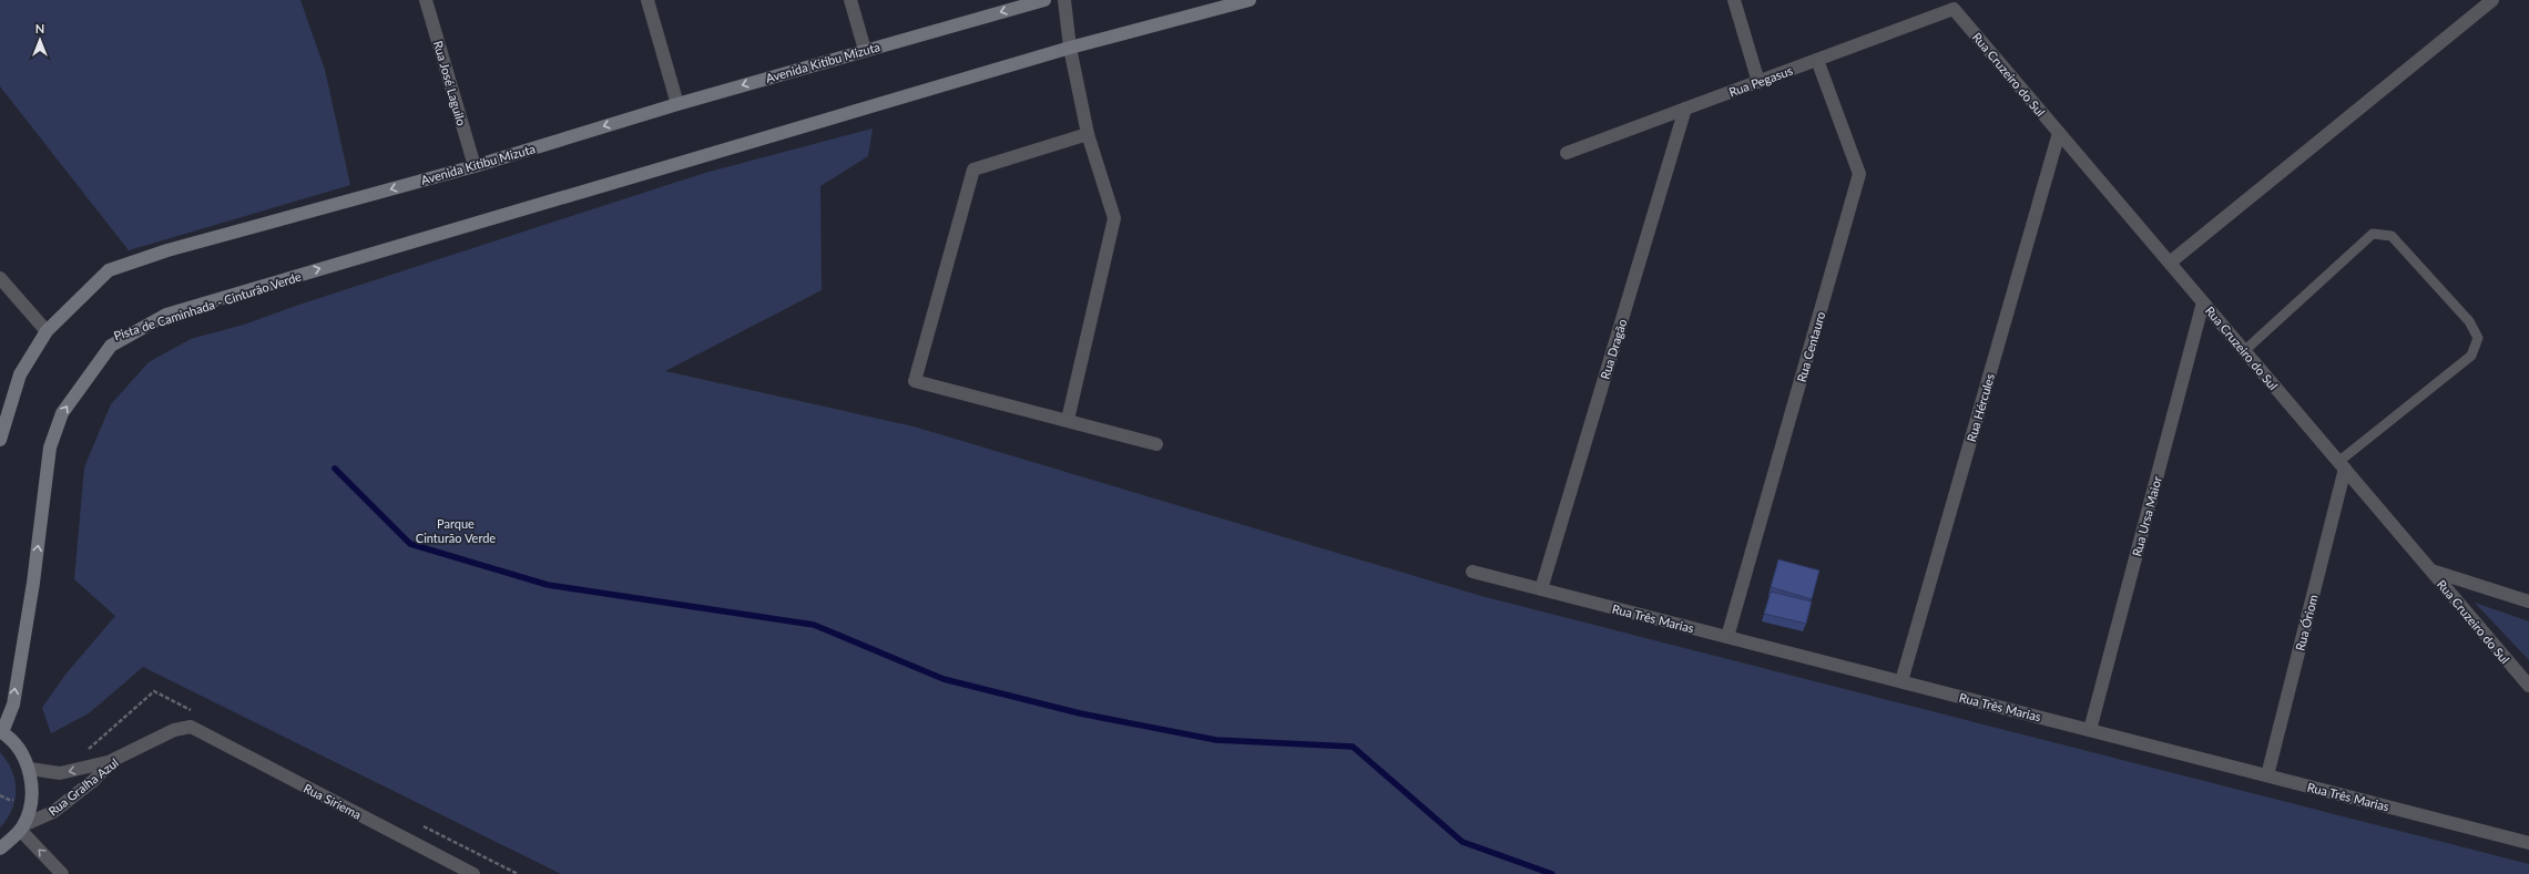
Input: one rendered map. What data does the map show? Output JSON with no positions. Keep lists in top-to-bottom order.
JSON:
{
  "streets": {
    "street": [
      "Avenida Kitibu Mizuta",
      "Rua Cruzeiro do Sul",
      "Rua Pegasus",
      "Rua José Laguilo",
      "Rua Centauro",
      "Rua Dragão",
      "Rua Hércules",
      "Rua Ursa Maior",
      "Rua Três Marias",
      "Rua Óriom",
      "Rua Gralha Azul",
      "Rua Siriema"
    ]
  },
  "crossings": [
    ["Avenida Kitibu Mizuta", "Rua José Laguilo"],
    ["Rua Cruzeiro do Sul", "Rua Pegasus"],
    ["Rua Cruzeiro do Sul", "Rua Hércules"],
    ["Rua Cruzeiro do Sul", "Rua Ursa Maior"],
    ["Rua Cruzeiro do Sul", "Rua Óriom"],
    ["Rua Pegasus", "Rua Centauro"],
    ["Rua Pegasus", "Rua Dragão"],
    ["Rua Centauro", "Rua Três Marias"],
    ["Rua Dragão", "Rua Três Marias"],
    ["Rua Hércules", "Rua Três Marias"],
    ["Rua Ursa Maior", "Rua Três Marias"],
    ["Rua Três Marias", "Rua Óriom"],
    ["Rua Gralha Azul", "Rua Siriema"]
  ],
  "one_way": ["Avenida Kitibu Mizuta"],
  "parks": ["Parque Cinturão Verde"],
  "north": "top"
}
